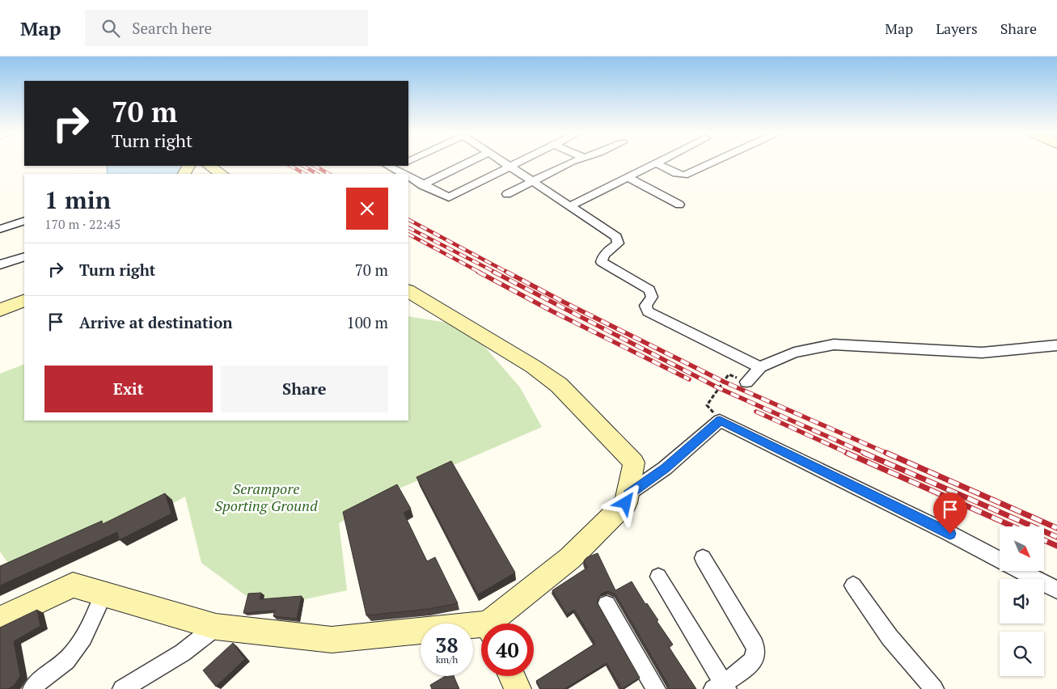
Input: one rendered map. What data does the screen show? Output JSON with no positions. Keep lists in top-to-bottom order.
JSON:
{
  "parks": ["Serampore Sporting Ground"],
  "north": "bottom right",
  "page": {
    "header": "Map",
    "search": "Search here",
    "nav": ["Map", "Layers", "Share"],
    "turn": ["70 m", "Turn right"],
    "heading": ["1 min", "170 m · 22:45"],
    "list": [
      {
        "name": "Turn right",
        "value": "70 m"
      },
      {
        "name": "Arrive at destination",
        "value": "100 m"
      }
    ],
    "buttons": ["Exit", "Share"],
    "speed": "38 km/h",
    "limit": "40"
  }
}
